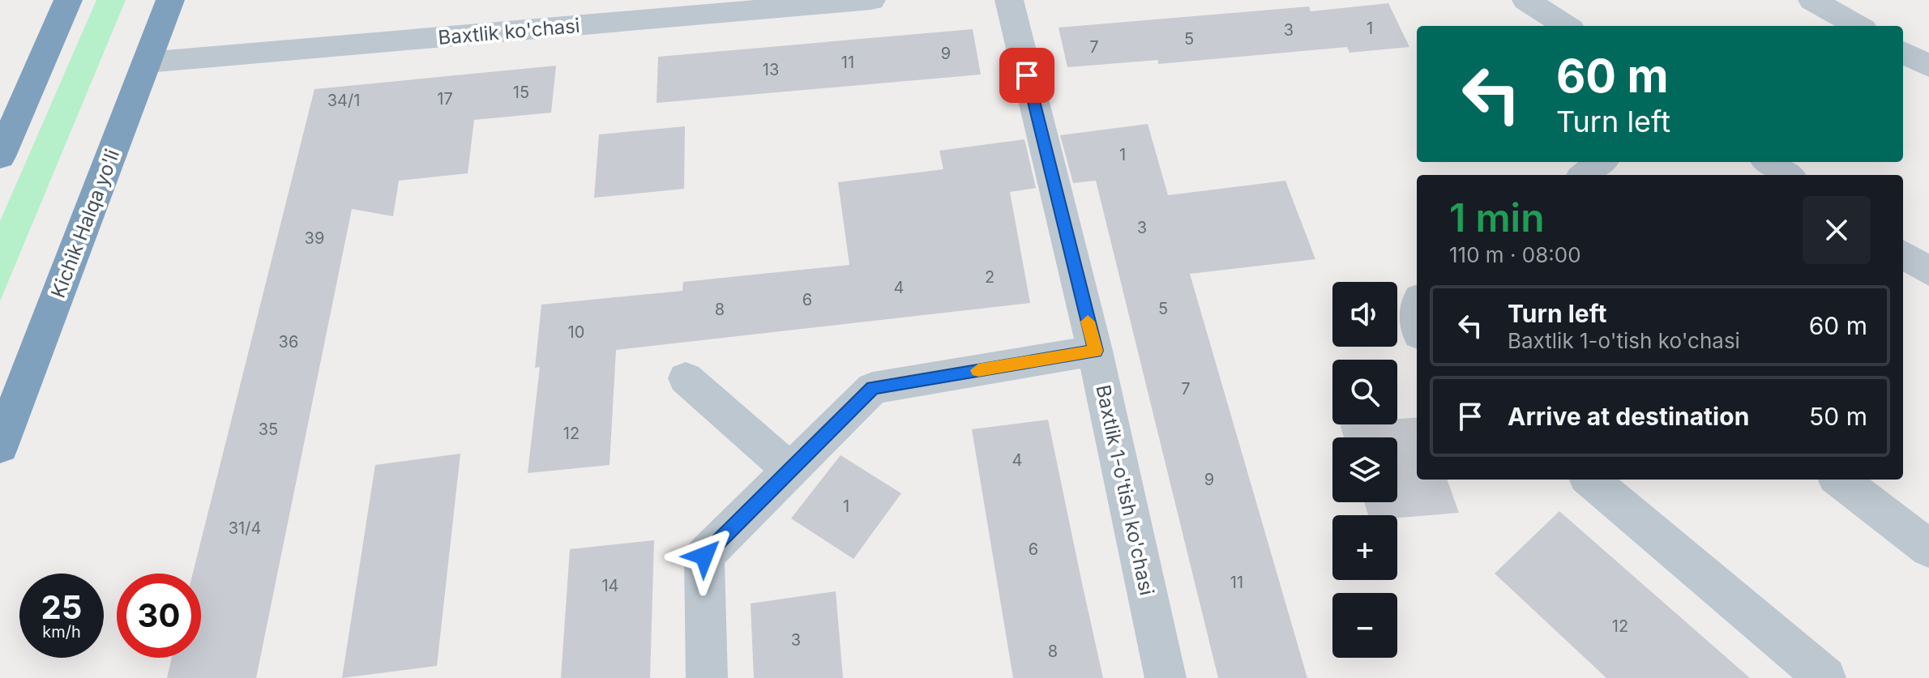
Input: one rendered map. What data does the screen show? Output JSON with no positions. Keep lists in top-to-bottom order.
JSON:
{
  "streets": {
    "highway": ["Kichik Halqa yo'li"],
    "street": ["Baxtlik ko'chasi", "Baxtlik 1-o'tish ko'chasi"]
  },
  "crossings": [
    ["Baxtlik ko'chasi", "Kichik Halqa yo'li"]
  ],
  "house_numbers": [
    "1",
    "3",
    "5",
    "7",
    "9",
    "11",
    "13",
    "15",
    "17",
    "34/1",
    "1",
    "3",
    "39",
    "2",
    "4",
    "6",
    "5",
    "8",
    "10",
    "36",
    "7",
    "35",
    "12",
    "4",
    "9",
    "1",
    "31/4",
    "6",
    "11",
    "14",
    "12",
    "3",
    "8"
  ],
  "page": {
    "turn": ["60 m", "Turn left"],
    "heading": ["1 min", "110 m · 08:00"],
    "map_buttons": ["+", "−"],
    "list": [
      {
        "name": "Turn left",
        "note": "Baxtlik 1-o'tish ko'chasi",
        "value": "60 m"
      },
      {
        "name": "Arrive at destination",
        "value": "50 m"
      }
    ],
    "speed": "25 km/h",
    "limit": "30"
  }
}
